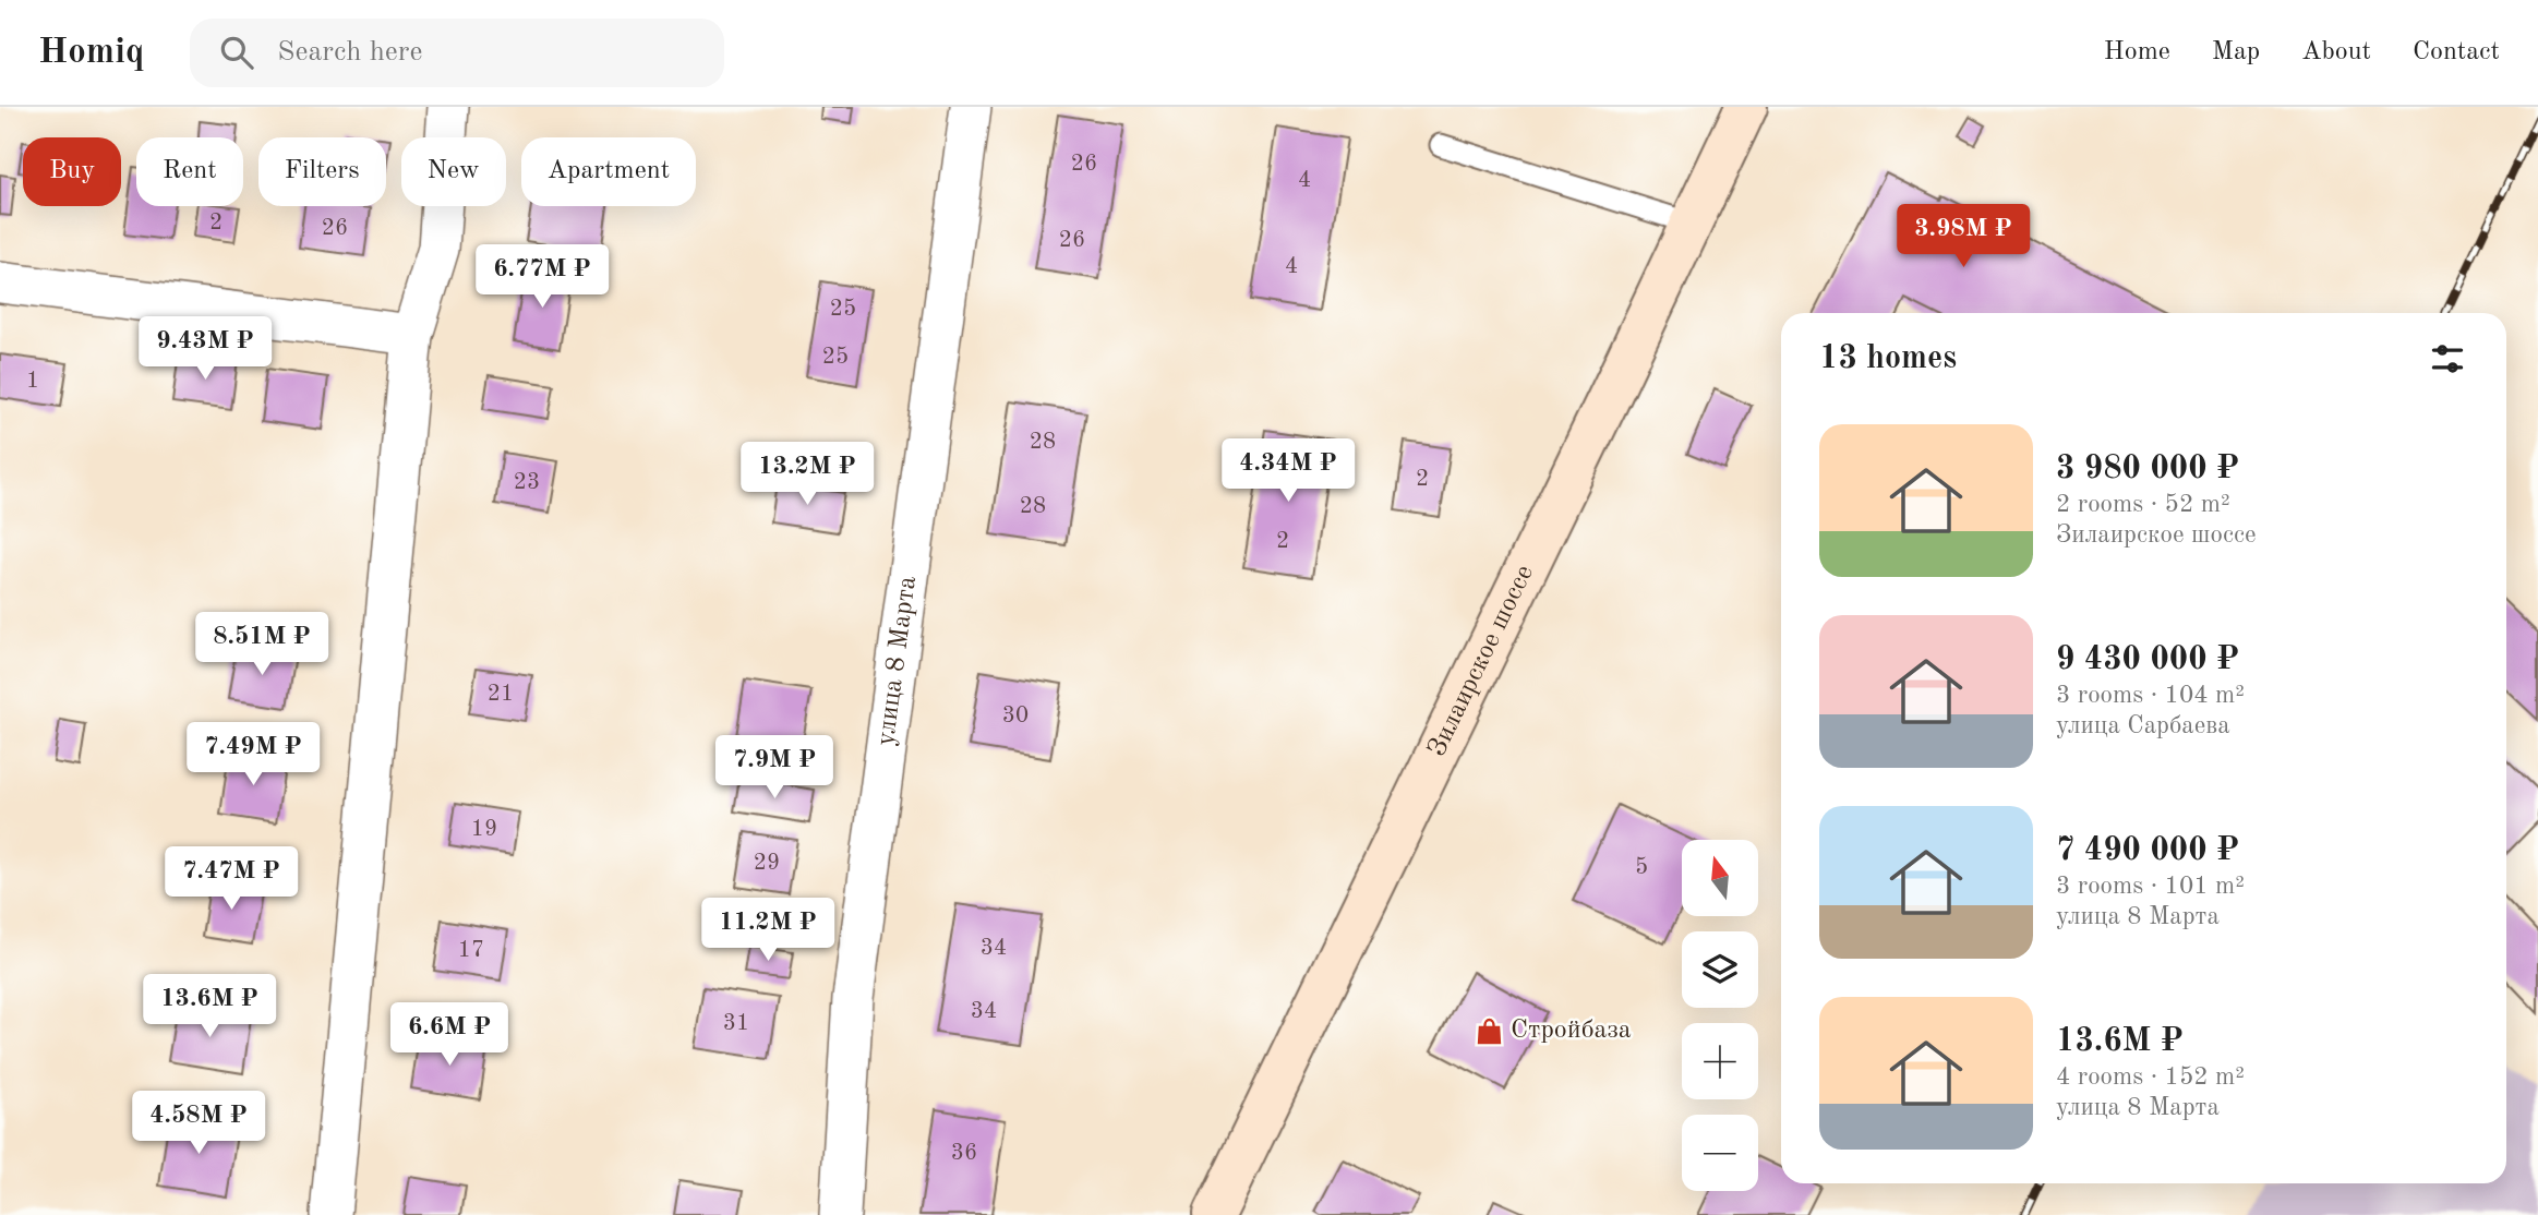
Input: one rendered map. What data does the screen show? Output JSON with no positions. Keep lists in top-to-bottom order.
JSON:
{
  "streets": {
    "main road": ["Зилаирское шоссе"],
    "street": ["улица 8 Марта"]
  },
  "places": {
    "shop": ["Стройбаза"]
  },
  "house_numbers": [
    "26",
    "4",
    "2",
    "26",
    "26",
    "4",
    "25",
    "25",
    "1",
    "28",
    "2",
    "23",
    "28",
    "2",
    "21",
    "30",
    "19",
    "29",
    "5",
    "34",
    "17",
    "34",
    "31",
    "36"
  ],
  "north": "top",
  "page": {
    "header": "Homiq",
    "search": "Search here",
    "nav": [
      "Home",
      "Map",
      "About",
      "Contact"
    ],
    "chip": [
      "Buy",
      "Rent",
      "Filters",
      "New",
      "Apartment"
    ],
    "price": [
      "3.98M ₽",
      "6.77M ₽",
      "9.43M ₽",
      "4.34M ₽",
      "13.2M ₽",
      "8.51M ₽",
      "7.49M ₽",
      "7.9M ₽",
      "7.47M ₽",
      "11.2M ₽",
      "13.6M ₽",
      "6.6M ₽",
      "4.58M ₽"
    ],
    "heading": "13 homes",
    "list": [
      {
        "name": "3 980 000 ₽",
        "note": "2 rooms · 52 m² · Зилаирское шоссе"
      },
      {
        "name": "9 430 000 ₽",
        "note": "3 rooms · 104 m² · улица Сарбаева"
      },
      {
        "name": "7 490 000 ₽",
        "note": "3 rooms · 101 m² · улица 8 Марта"
      },
      {
        "name": "13.6M ₽",
        "note": "4 rooms · 152 m² · улица 8 Марта"
      }
    ],
    "map_buttons": ["+", "−"]
  }
}
